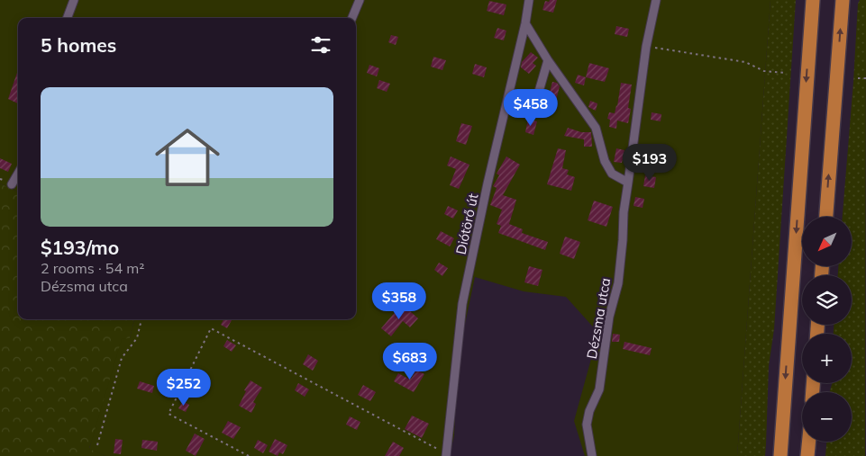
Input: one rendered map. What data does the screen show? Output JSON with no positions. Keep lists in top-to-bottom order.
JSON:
{
  "streets": {
    "street": ["Diótörő út", "Dézsma utca"]
  },
  "north": "bottom left",
  "page": {
    "heading": "5 homes",
    "list": [
      {
        "name": "$193/mo",
        "note": "2 rooms · 54 m² · Dézsma utca"
      }
    ],
    "price": [
      "$458",
      "$193",
      "$358",
      "$683",
      "$252"
    ],
    "map_buttons": ["+", "−"]
  }
}
